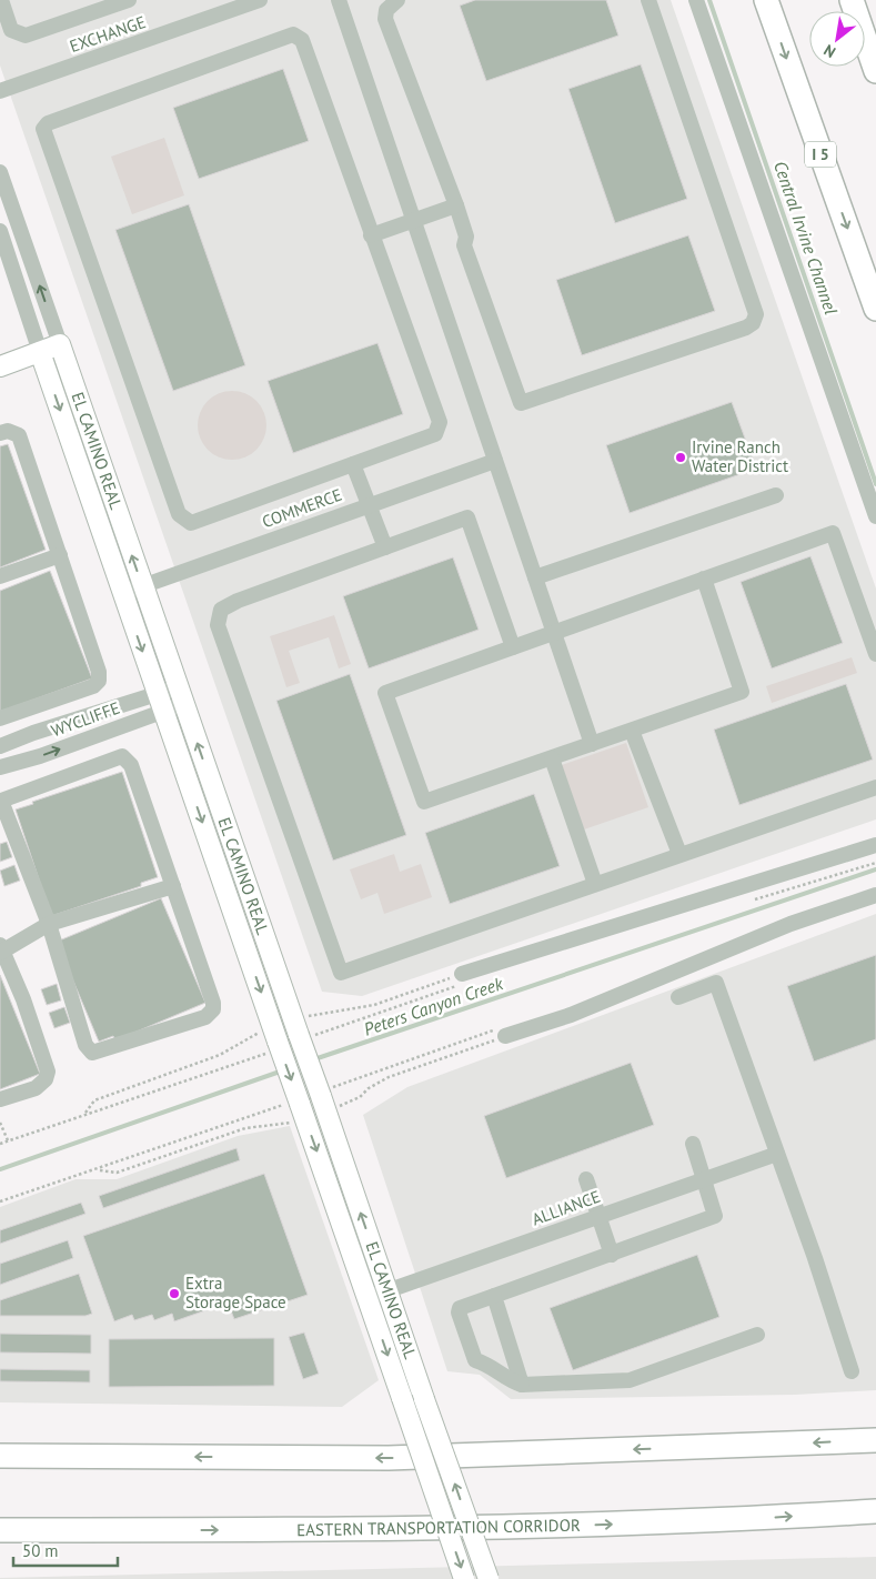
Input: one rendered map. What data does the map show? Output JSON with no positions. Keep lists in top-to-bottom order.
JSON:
{
  "streets": {
    "highway": ["I 5", "EASTERN TRANSPORTATION CORRIDOR"],
    "main road": ["EL CAMINO REAL"],
    "street": [
      "EXCHANGE",
      "COMMERCE",
      "WYCLIFFE",
      "ALLIANCE"
    ]
  },
  "crossings": [
    ["EL CAMINO REAL", "COMMERCE"],
    ["EL CAMINO REAL", "WYCLIFFE"],
    ["EL CAMINO REAL", "ALLIANCE"]
  ],
  "water": ["Central Irvine Channel", "Peters Canyon Creek"],
  "places": ["Irvine Ranch Water District", "Extra Storage Space"],
  "scale_bar": "50 m",
  "north": "bottom left"
}
